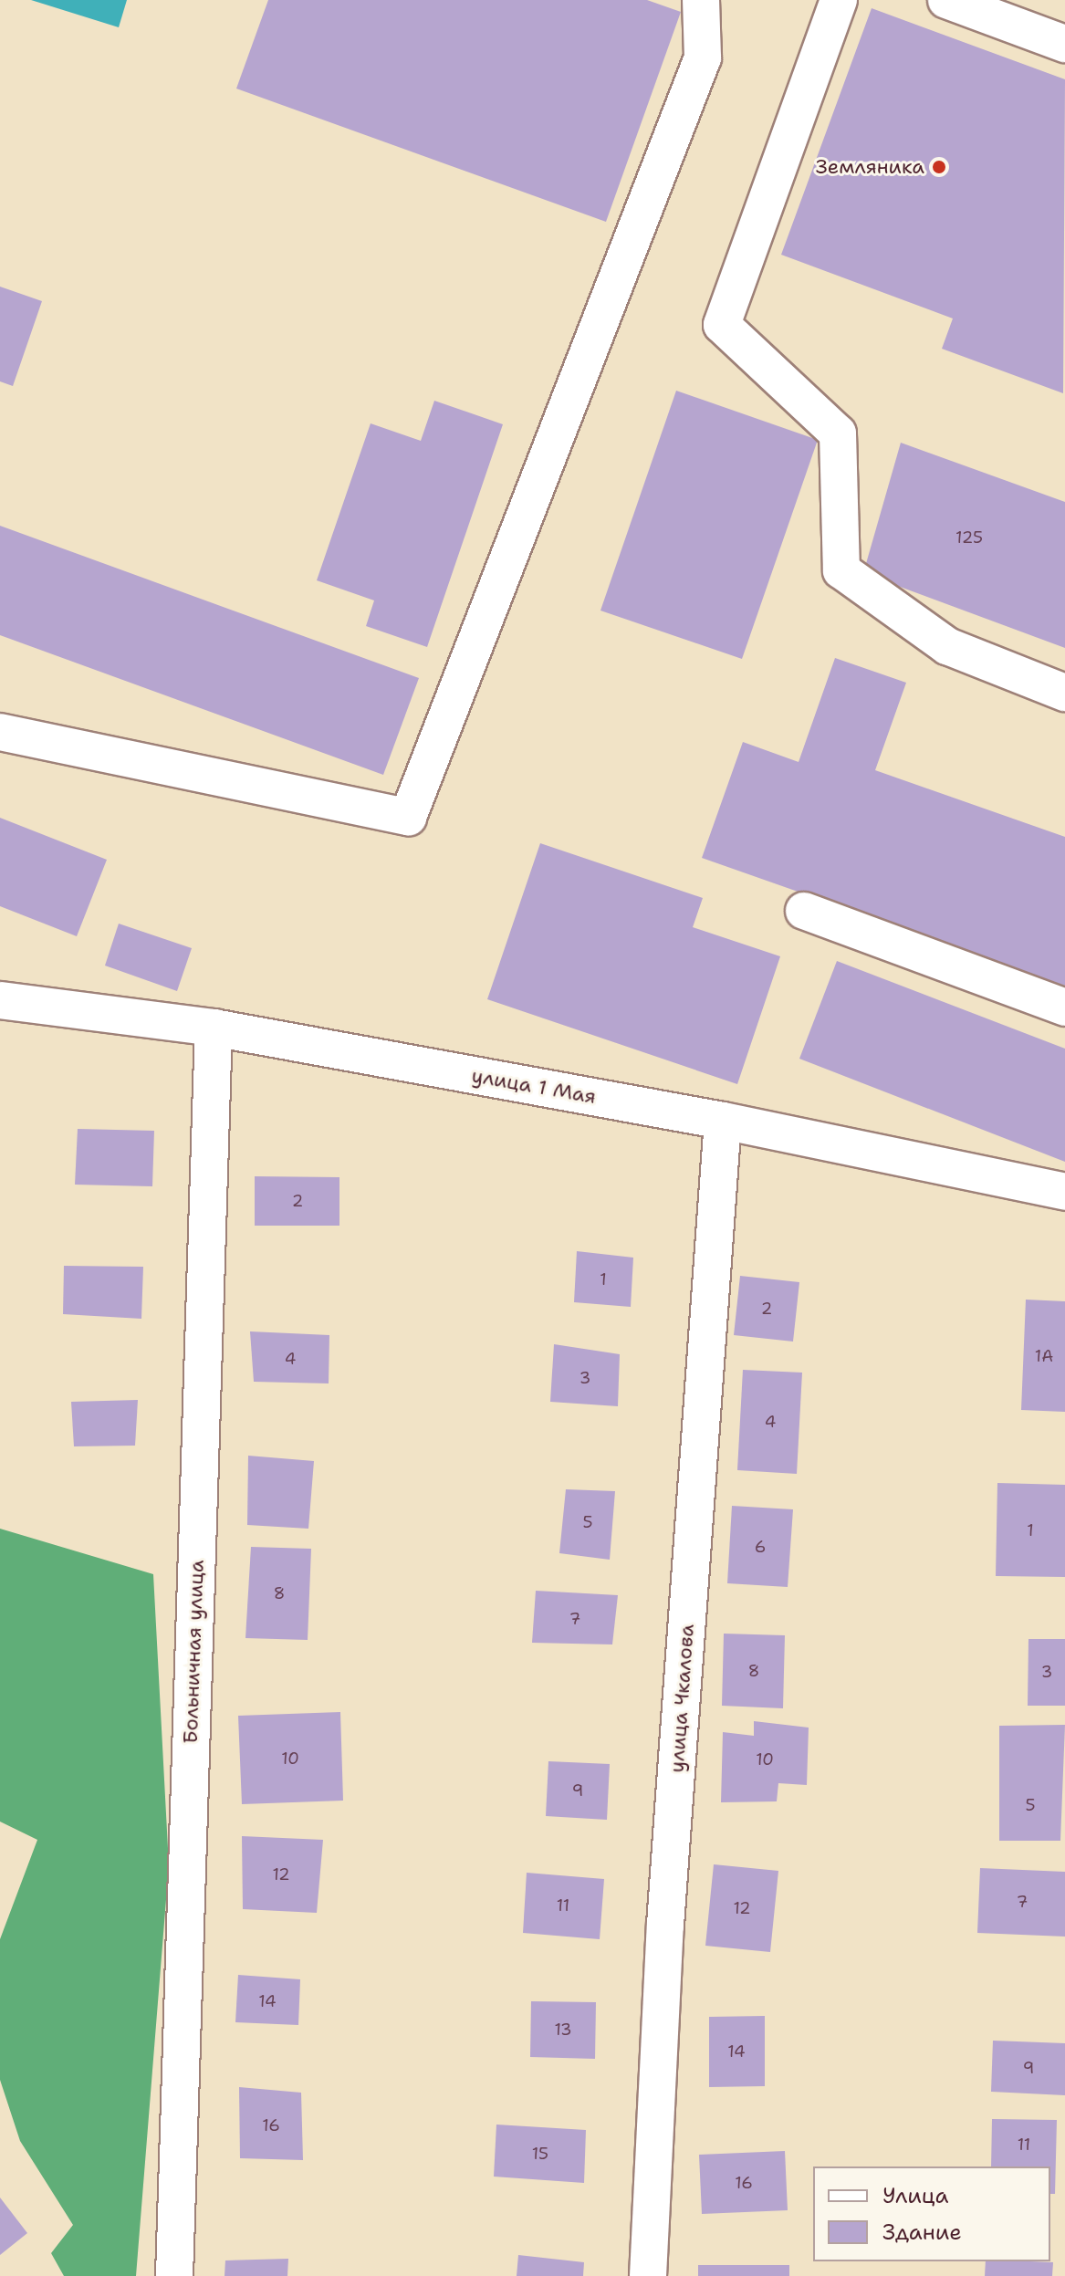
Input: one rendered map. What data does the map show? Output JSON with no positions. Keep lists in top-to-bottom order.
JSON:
{
  "streets": {
    "street": ["улица 1 Мая", "Больничная улица", "улица Чкалова"]
  },
  "crossings": [
    ["улица 1 Мая", "Больничная улица"],
    ["улица 1 Мая", "улица Чкалова"]
  ],
  "places": ["Земляника"],
  "house_numbers": [
    "125",
    "2",
    "1",
    "2",
    "1А",
    "4",
    "3",
    "4",
    "5",
    "1",
    "6",
    "8",
    "7",
    "8",
    "3",
    "10",
    "10",
    "9",
    "5",
    "12",
    "7",
    "11",
    "12",
    "14",
    "13",
    "14",
    "9",
    "16",
    "11",
    "15",
    "16"
  ],
  "legend": ["Улица", "Здание"]
}
